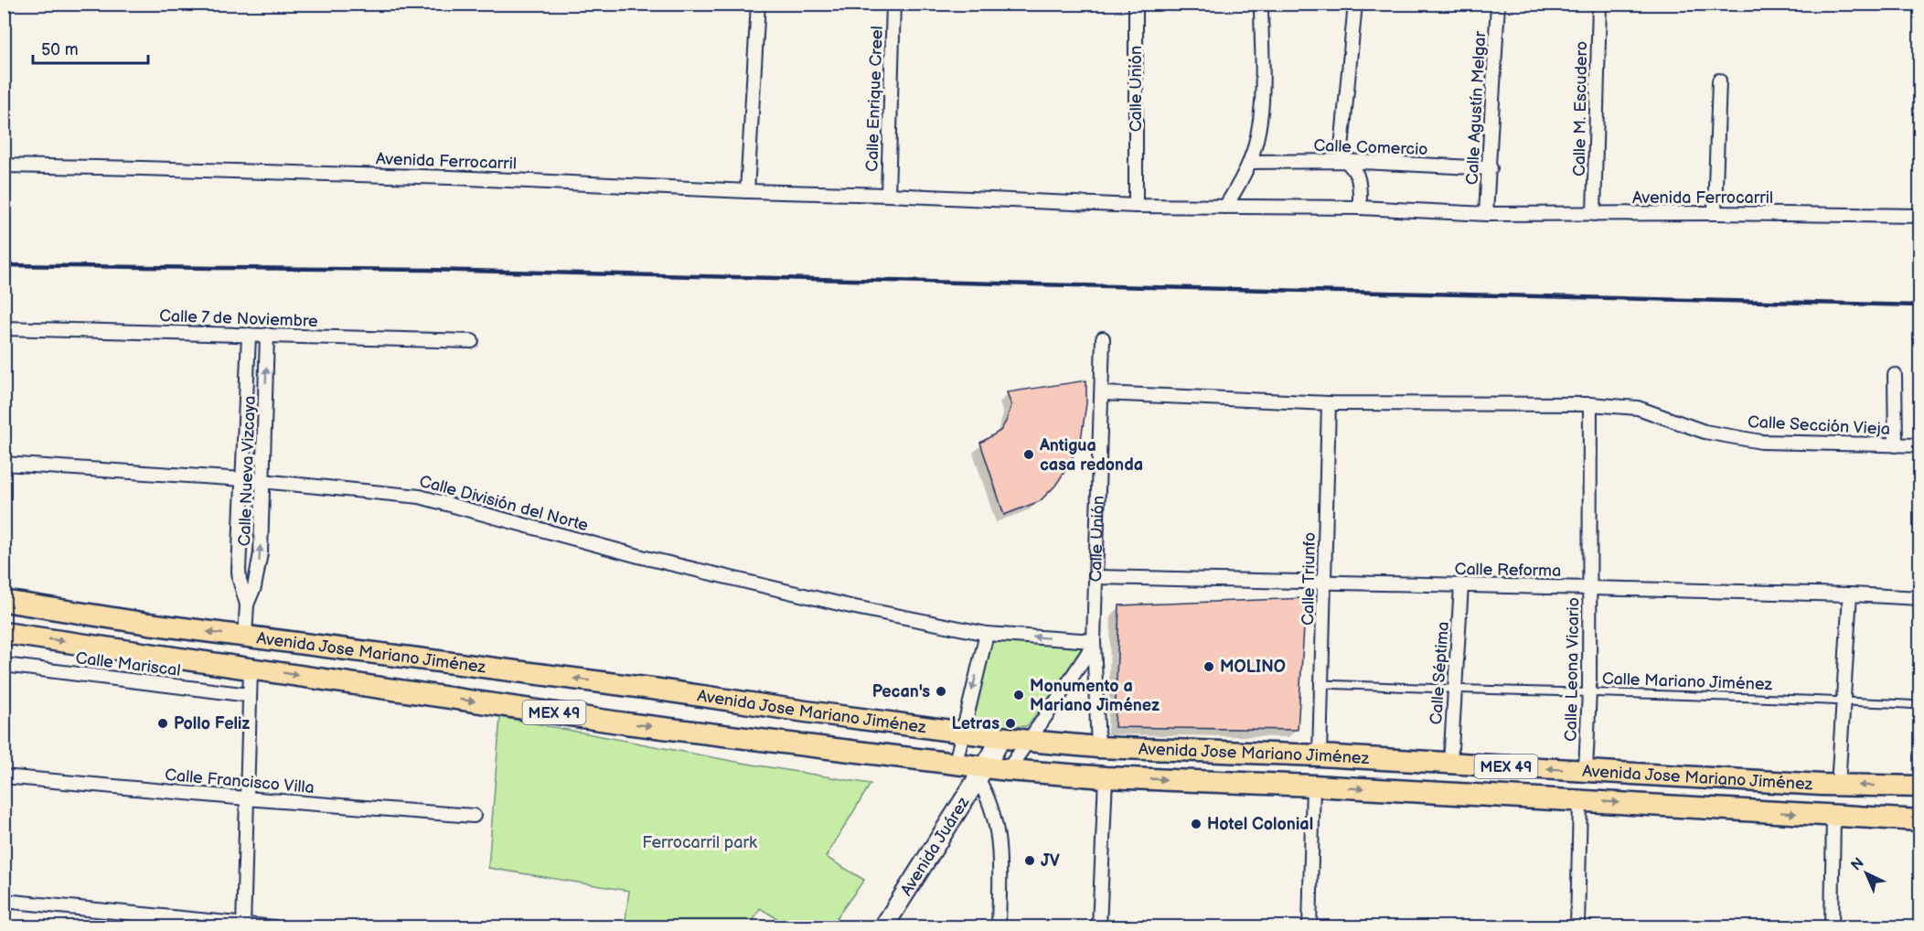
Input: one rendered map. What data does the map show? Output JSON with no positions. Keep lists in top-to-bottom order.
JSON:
{
  "streets": {
    "highway": ["Avenida Jose Mariano Jiménez", "MEX 49"],
    "main road": ["Avenida Juárez"],
    "street": [
      "Calle Unión",
      "Calle Enrique Creel",
      "Calle Agustín Melgar",
      "Calle M. Escudero",
      "Calle Comercio",
      "Avenida Ferrocarril",
      "Calle 7 de Noviembre",
      "Calle Sección Vieja",
      "Calle Nueva Vizcaya",
      "Calle División del Norte",
      "Calle Reforma",
      "Calle Triunfo",
      "Calle Mariscal",
      "Calle Leona Vicario",
      "Calle Séptima",
      "Calle Francisco Villa"
    ],
    "lane": ["Calle Mariano Jiménez"]
  },
  "crossings": [
    ["Calle Unión", "Avenida Ferrocarril"],
    ["Calle Unión", "Calle Sección Vieja"],
    ["Calle Unión", "Calle Reforma"],
    ["Calle Unión", "Avenida Jose Mariano Jiménez"],
    ["Calle Enrique Creel", "Avenida Ferrocarril"],
    ["Calle Agustín Melgar", "Calle Comercio"],
    ["Calle Agustín Melgar", "Avenida Ferrocarril"],
    ["Calle M. Escudero", "Avenida Ferrocarril"],
    ["Calle 7 de Noviembre", "Calle Nueva Vizcaya"],
    ["Calle Sección Vieja", "Calle Triunfo"],
    ["Calle Sección Vieja", "Calle Leona Vicario"],
    ["Calle Nueva Vizcaya", "Calle División del Norte"],
    ["Calle Nueva Vizcaya", "Avenida Jose Mariano Jiménez"],
    ["Calle Reforma", "Calle Triunfo"],
    ["Calle Reforma", "Calle Leona Vicario"],
    ["Calle Reforma", "Calle Séptima"],
    ["Calle Triunfo", "Avenida Jose Mariano Jiménez"],
    ["Calle Triunfo", "Calle Mariano Jiménez"],
    ["Avenida Jose Mariano Jiménez", "Calle Leona Vicario"],
    ["Avenida Jose Mariano Jiménez", "Calle Séptima"],
    ["Avenida Jose Mariano Jiménez", "Avenida Juárez"],
    ["Calle Leona Vicario", "Calle Mariano Jiménez"],
    ["Calle Séptima", "Calle Mariano Jiménez"]
  ],
  "parks": ["Ferrocarril park"],
  "places": [
    "Antigua casa redonda",
    "MOLINO",
    "Pecan's",
    "Monumento a Mariano Jiménez",
    "Pollo Feliz",
    "Letras",
    "Hotel Colonial",
    "JV"
  ],
  "scale_bar": "50 m",
  "north": "top left"
}
